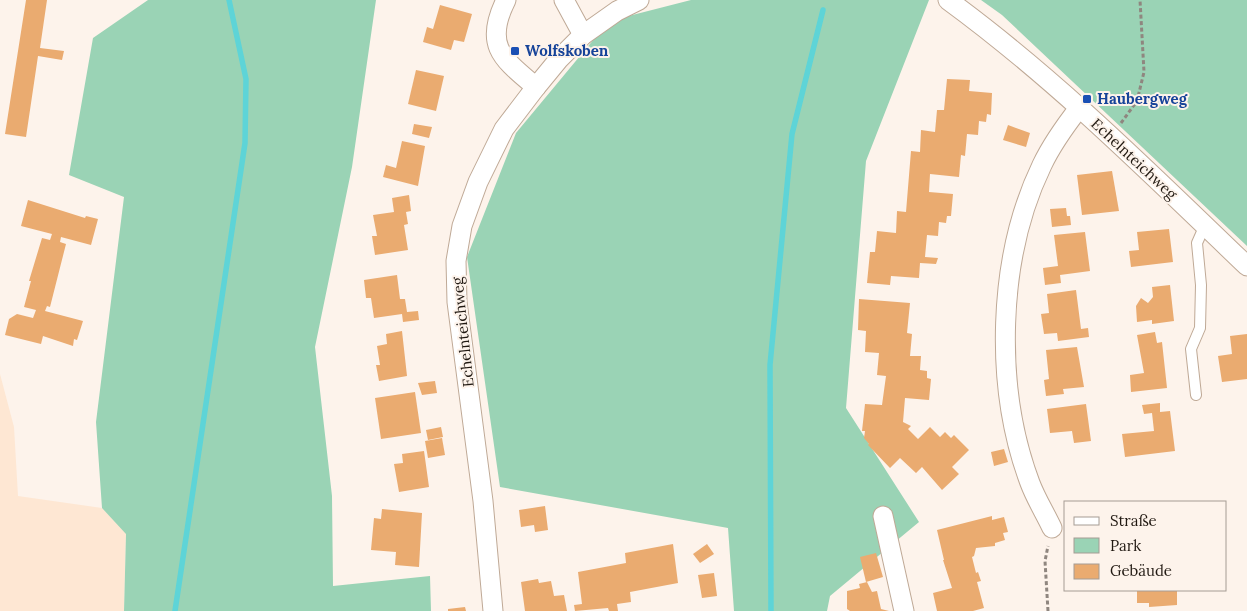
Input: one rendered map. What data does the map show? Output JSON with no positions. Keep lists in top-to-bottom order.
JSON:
{
  "streets": {
    "street": ["Echelnteichweg"]
  },
  "places": {
    "transit": ["Wolfskoben", "Haubergweg"]
  },
  "legend": ["Straße", "Park", "Gebäude"]
}
